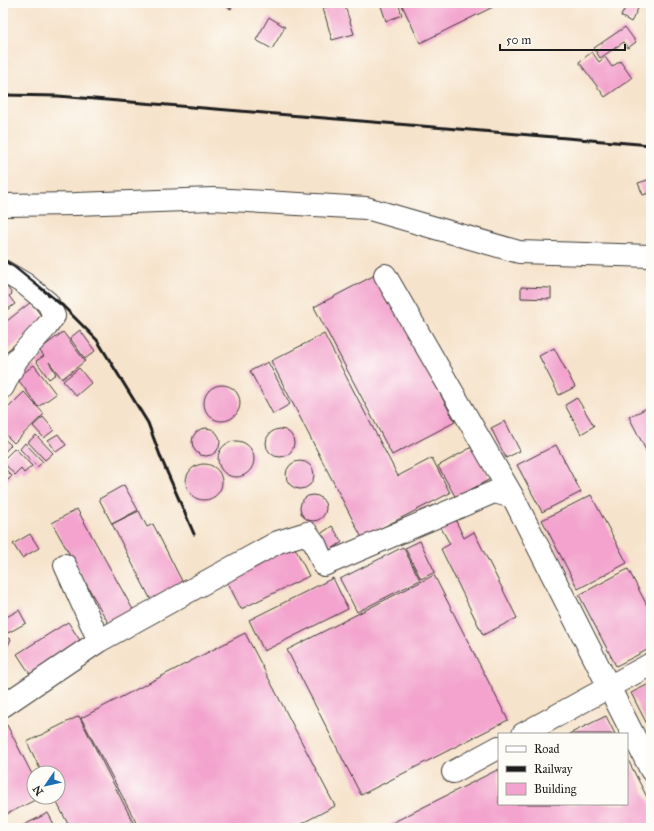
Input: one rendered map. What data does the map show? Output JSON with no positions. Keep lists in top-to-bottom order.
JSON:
{
  "legend": ["Road", "Railway", "Building"],
  "scale_bar": "50 m",
  "north": "bottom left"
}
